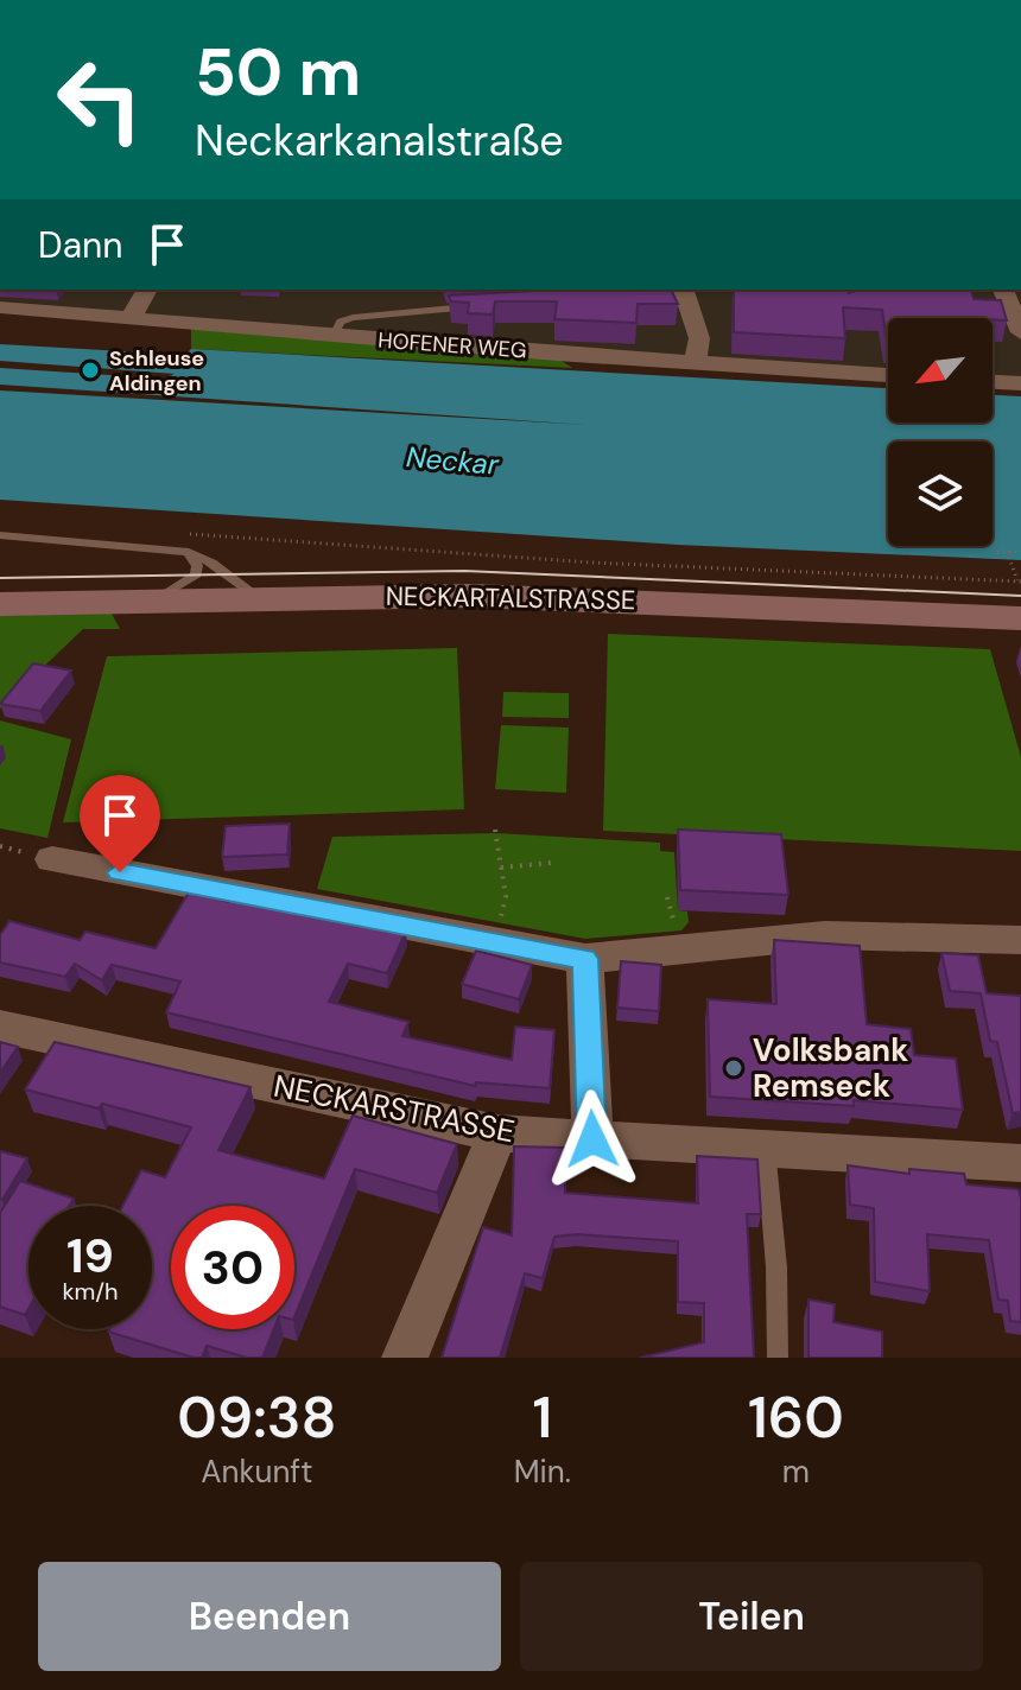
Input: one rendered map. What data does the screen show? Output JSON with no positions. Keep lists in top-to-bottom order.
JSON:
{
  "streets": {
    "main road": ["NECKARTALSTRASSE"],
    "street": ["HOFENER WEG", "NECKARSTRASSE"]
  },
  "water": ["Neckar"],
  "places": ["Schleuse Aldingen", "Volksbank Remseck"],
  "north": "bottom left",
  "page": {
    "turn": ["50 m", "Neckarkanalstraße"],
    "then": "Dann",
    "speed": "19 km/h",
    "limit": "30",
    "eta": [
      "09:38",
      "Ankunft",
      "1",
      "Min.",
      "160",
      "m"
    ],
    "buttons": ["Beenden", "Teilen"]
  }
}
